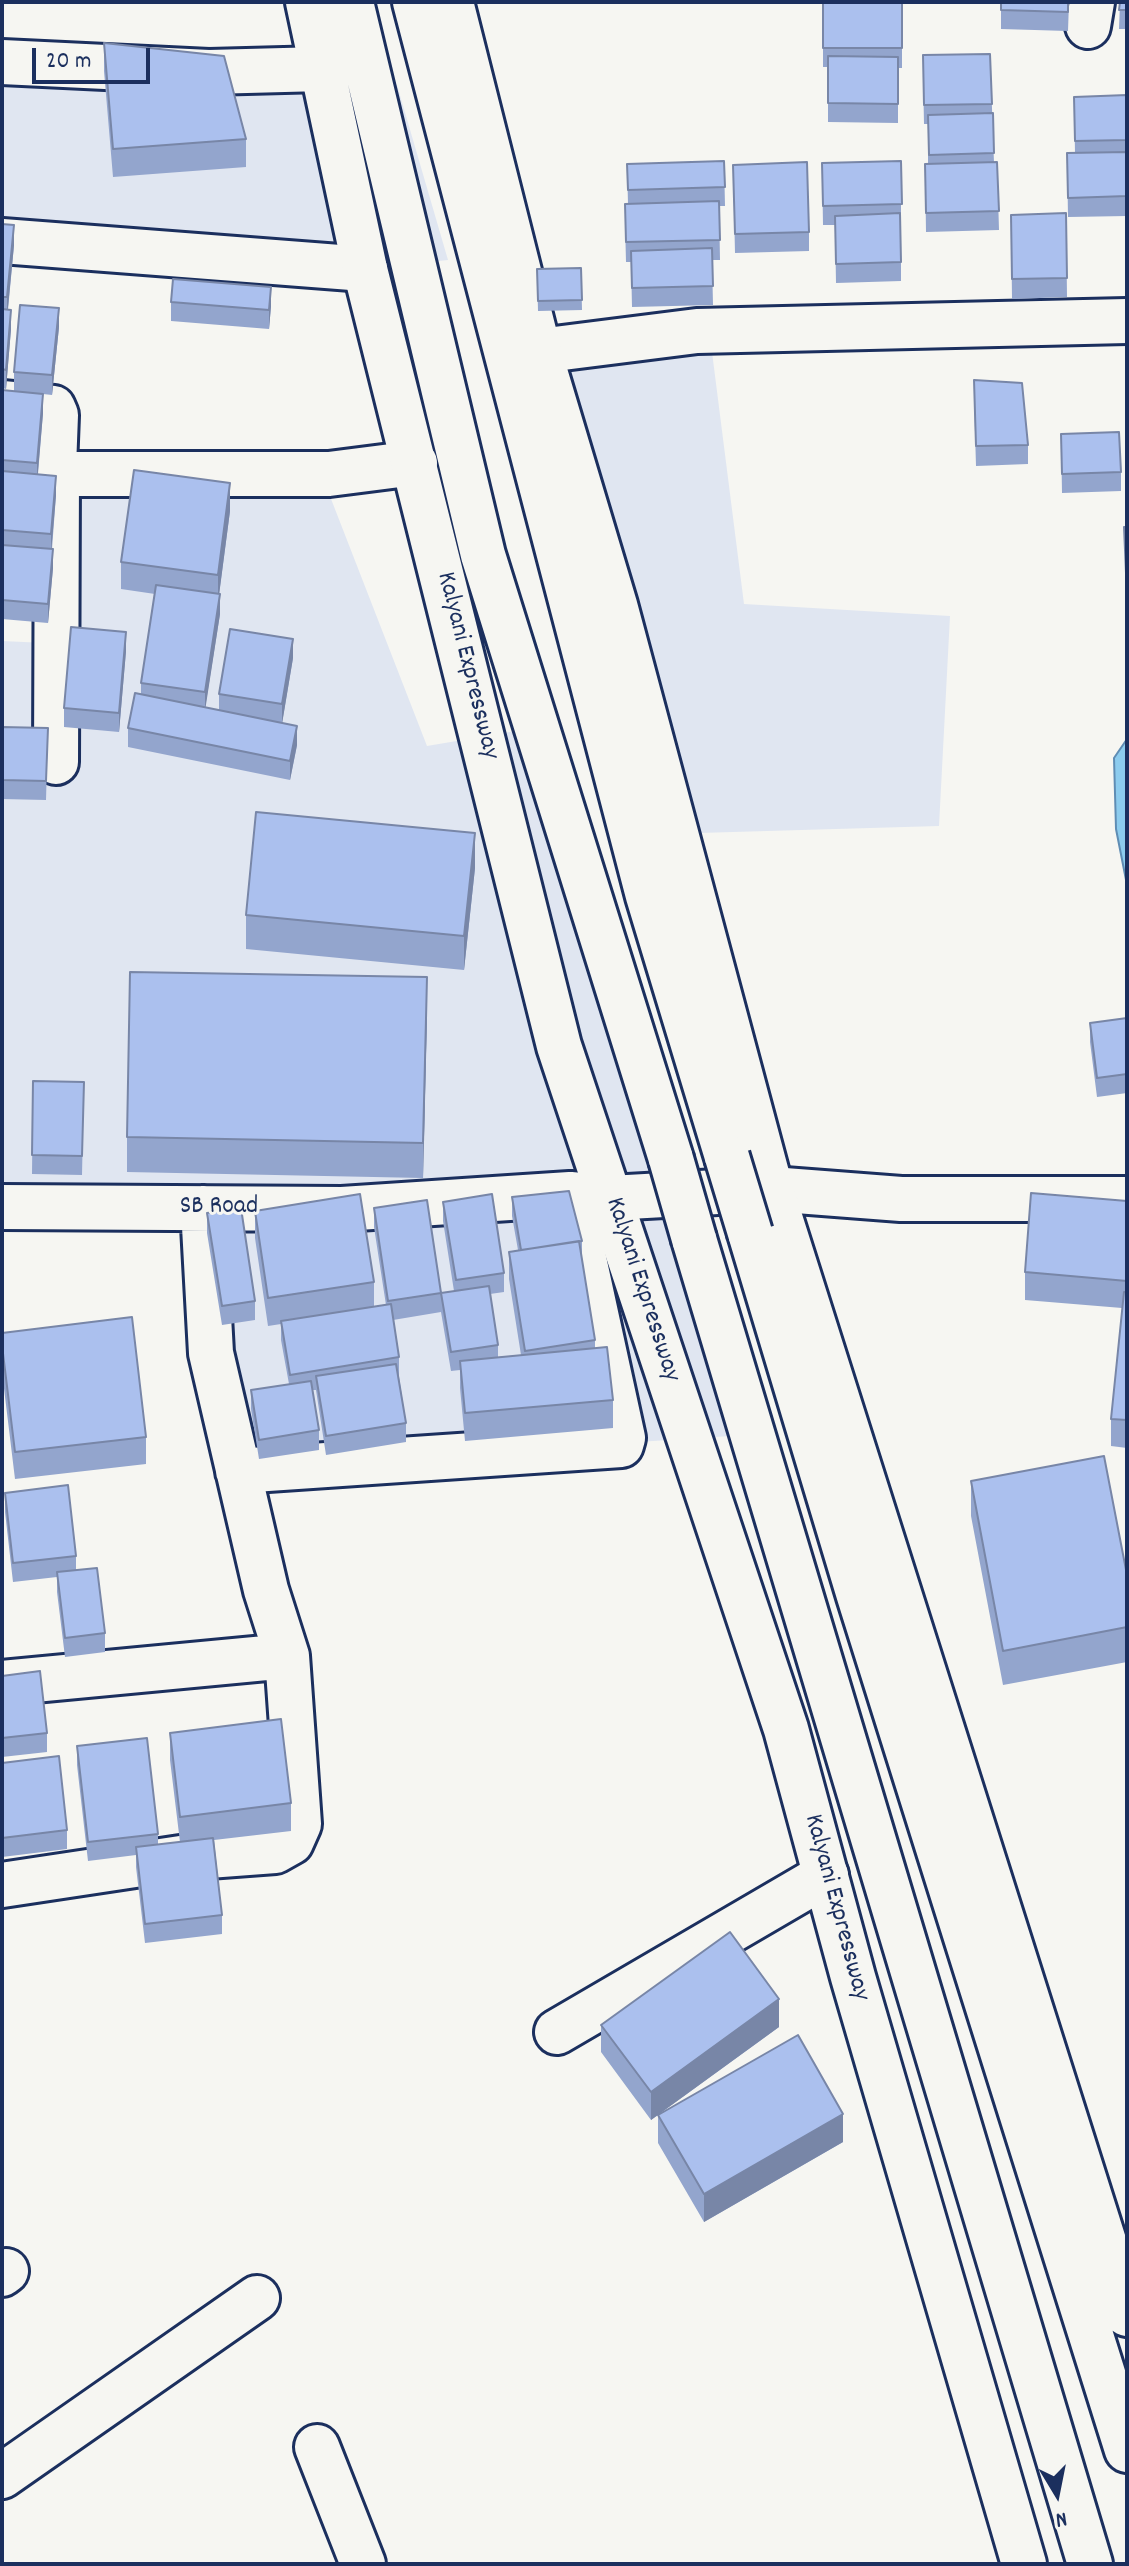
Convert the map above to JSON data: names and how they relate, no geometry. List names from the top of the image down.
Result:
{
  "streets": {
    "main road": ["Kalyani Expressway", "SB Road"]
  },
  "crossings": [
    ["Kalyani Expressway", "SB Road"]
  ],
  "scale_bar": "20 m",
  "north": "bottom"
}
